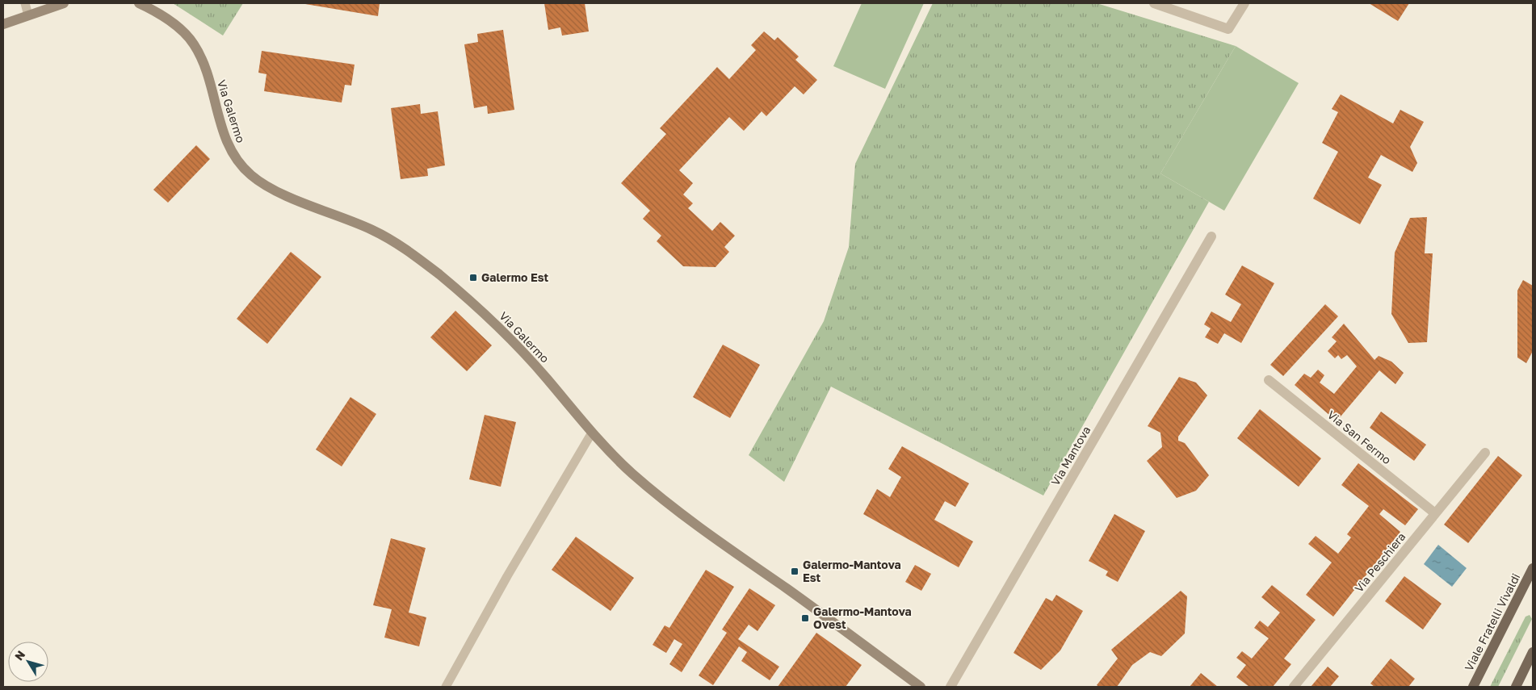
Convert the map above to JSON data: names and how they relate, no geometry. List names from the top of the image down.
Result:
{
  "streets": {
    "main road": ["Via Galermo", "Viale Fratelli Vivaldi"],
    "street": ["Via San Fermo", "Via Mantova", "Via Peschiera"]
  },
  "crossings": [
    ["Via San Fermo", "Via Peschiera"]
  ],
  "places": {
    "transit": ["Galermo Est", "Galermo-Mantova Est", "Galermo-Mantova Ovest"]
  },
  "north": "top left"
}
